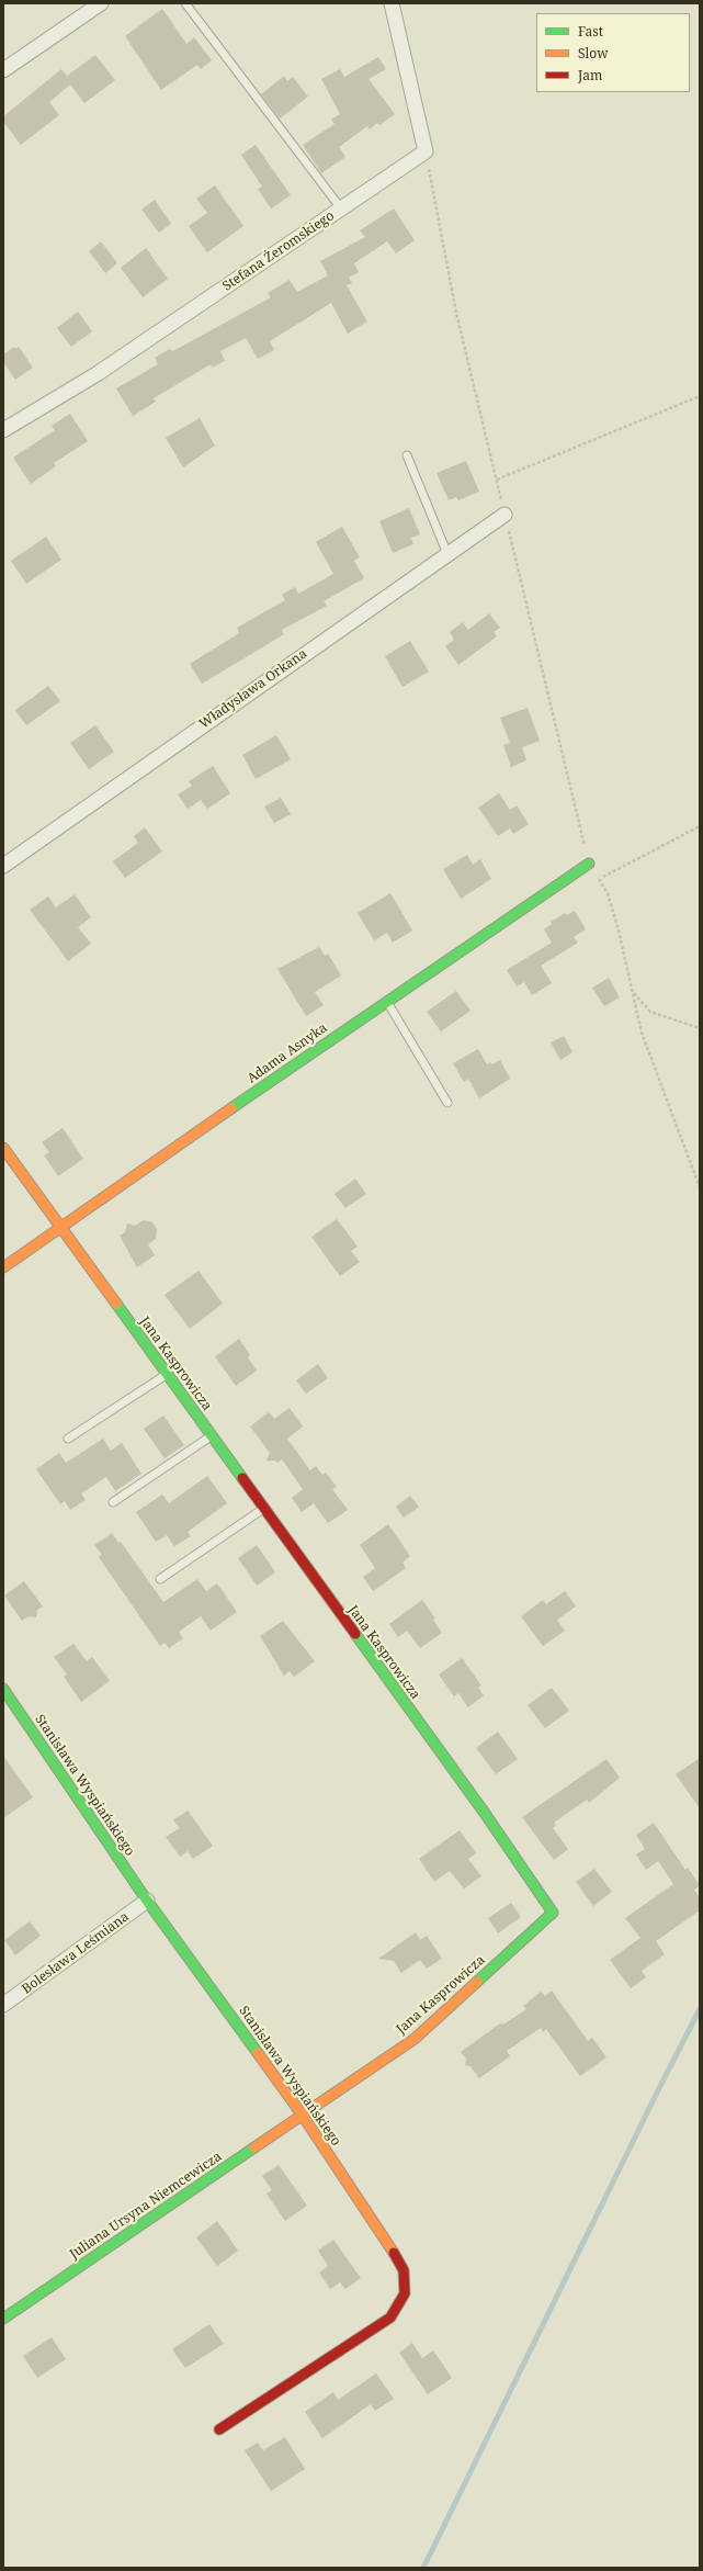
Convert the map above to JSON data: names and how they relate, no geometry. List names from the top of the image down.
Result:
{
  "streets": {
    "street": [
      "Stefana Żeromskiego",
      "Władysława Orkana",
      "Adama Asnyka",
      "Jana Kasprowicza",
      "Stanisława Wyspiańskiego",
      "Bolesława Leśmiana",
      "Juliana Ursyna Niemcewicza"
    ]
  },
  "crossings": [
    ["Adama Asnyka", "Jana Kasprowicza"],
    ["Jana Kasprowicza", "Stanisława Wyspiańskiego"],
    ["Jana Kasprowicza", "Juliana Ursyna Niemcewicza"],
    ["Stanisława Wyspiańskiego", "Bolesława Leśmiana"],
    ["Stanisława Wyspiańskiego", "Juliana Ursyna Niemcewicza"]
  ],
  "legend": ["Fast", "Slow", "Jam"]
}
